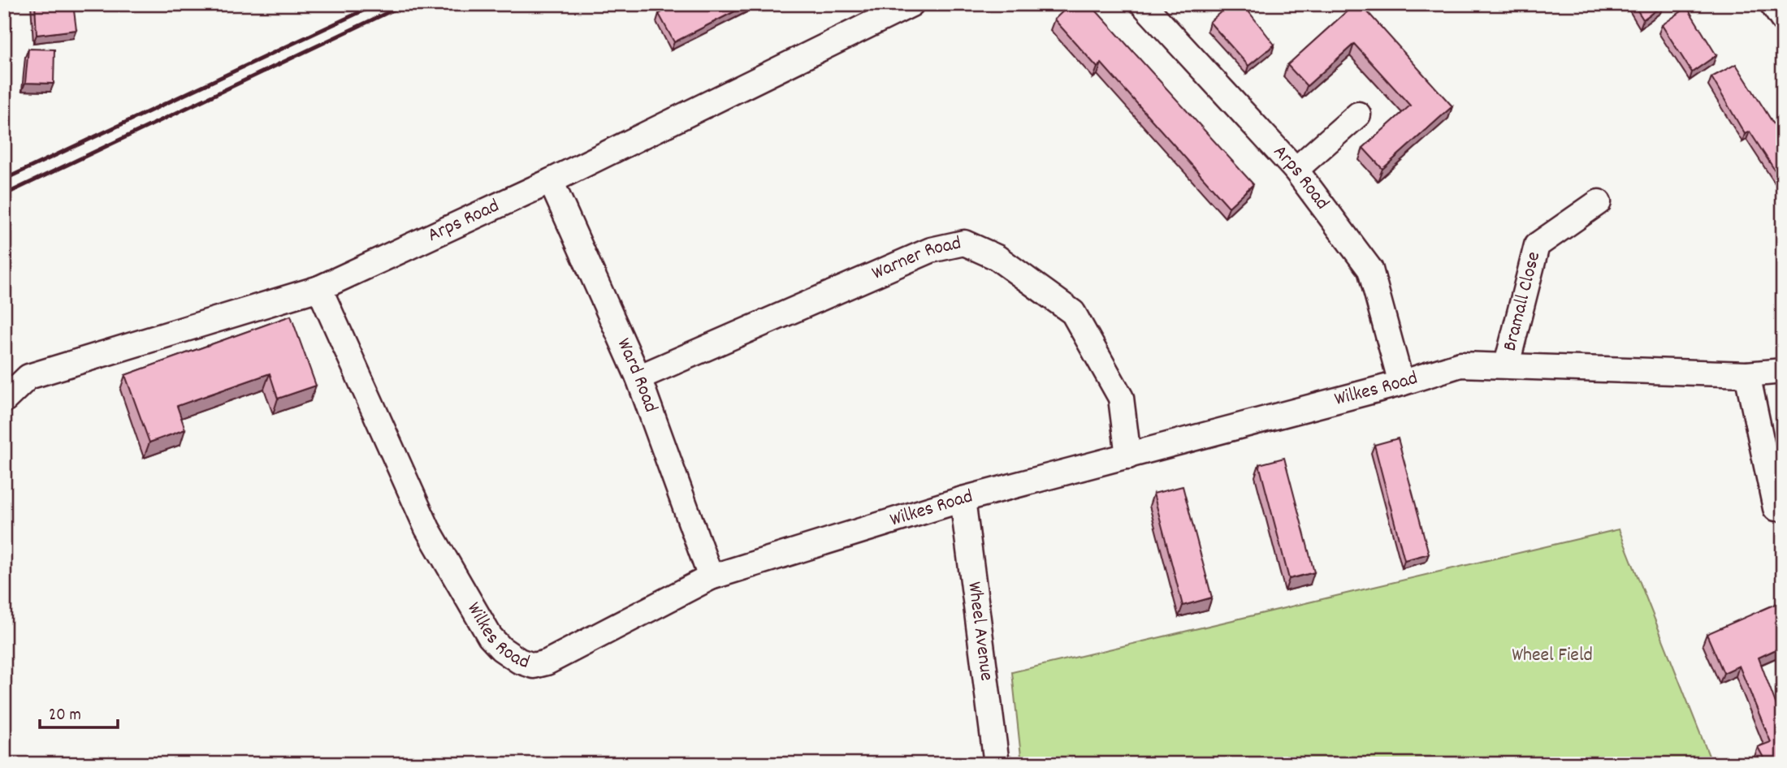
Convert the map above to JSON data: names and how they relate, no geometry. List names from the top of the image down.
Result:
{
  "streets": {
    "street": [
      "Arps Road",
      "Warner Road",
      "Bramall Close",
      "Ward Road",
      "Wilkes Road",
      "Wheel Avenue"
    ]
  },
  "crossings": [
    ["Arps Road", "Ward Road"],
    ["Arps Road", "Wilkes Road"],
    ["Warner Road", "Ward Road"],
    ["Warner Road", "Wilkes Road"],
    ["Bramall Close", "Wilkes Road"],
    ["Ward Road", "Wilkes Road"],
    ["Wilkes Road", "Wheel Avenue"]
  ],
  "parks": ["Wheel Field"],
  "scale_bar": "20 m"
}
